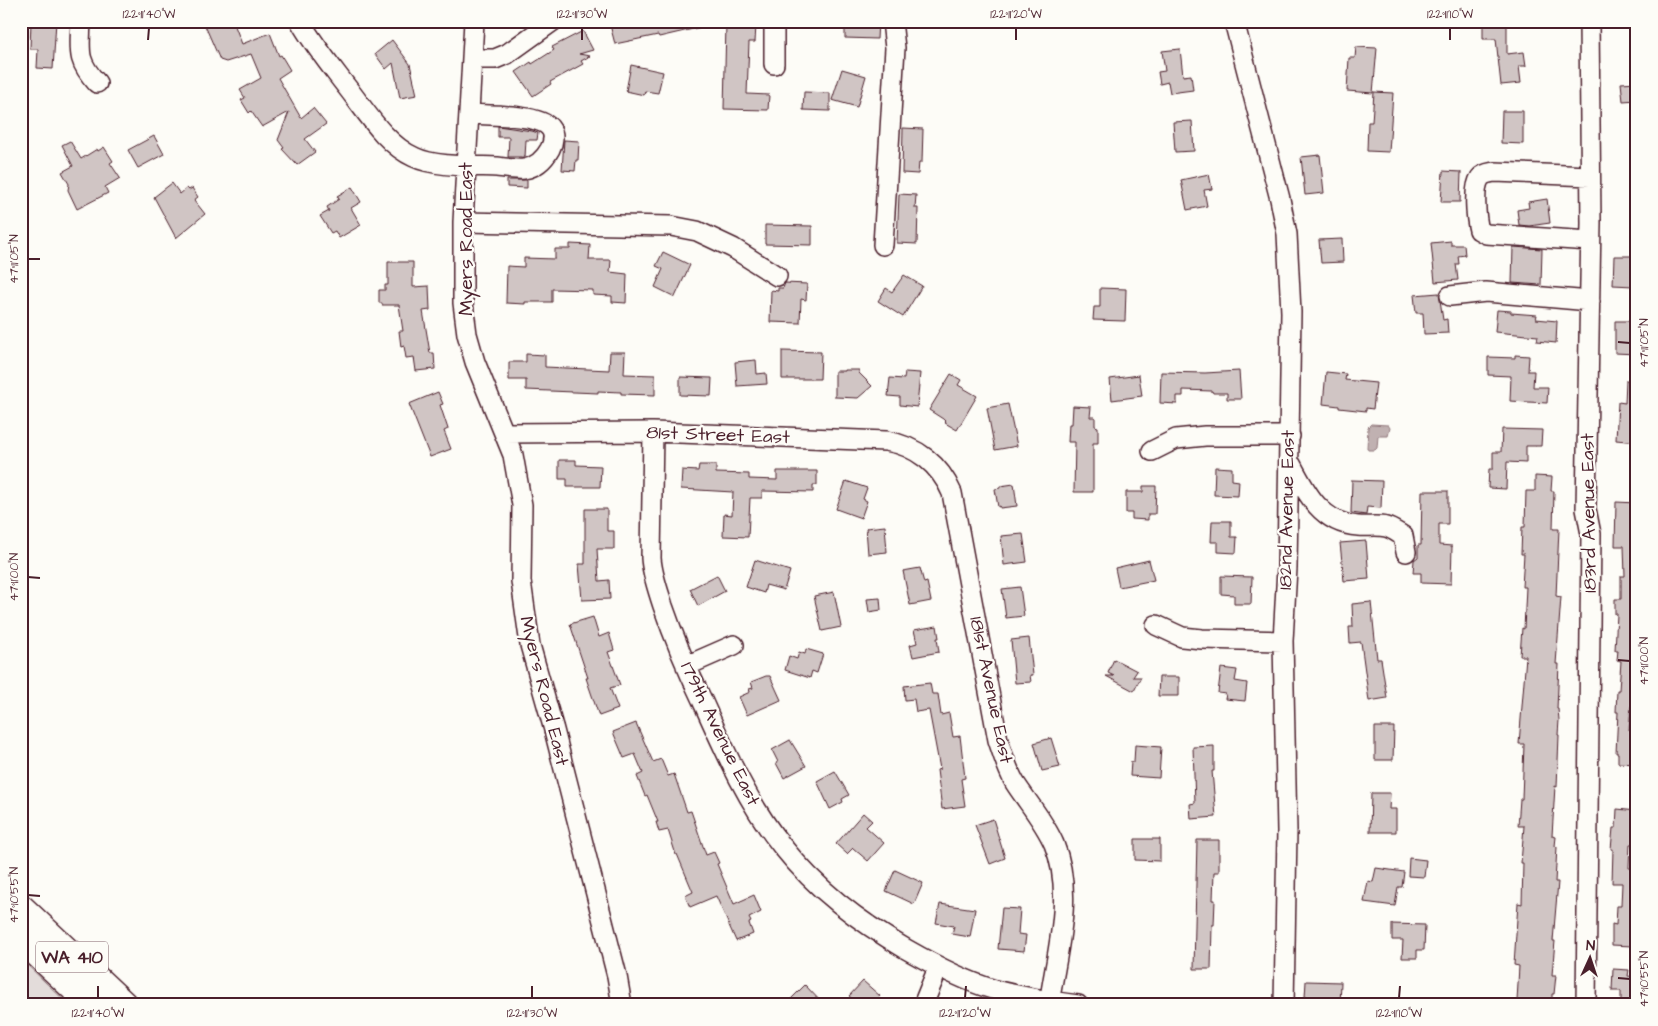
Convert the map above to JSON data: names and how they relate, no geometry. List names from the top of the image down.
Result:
{
  "streets": {
    "highway": ["WA 410"],
    "street": [
      "Myers Road East",
      "81st Street East",
      "182nd Avenue East",
      "183rd Avenue East",
      "181st Avenue East",
      "179th Avenue East"
    ]
  },
  "crossings": [
    ["Myers Road East", "81st Street East"],
    ["81st Street East", "181st Avenue East"],
    ["81st Street East", "179th Avenue East"],
    ["181st Avenue East", "179th Avenue East"]
  ],
  "north": "top",
  "coordinates": [
    "122°11'40\"W",
    "122°11'30\"W",
    "122°11'20\"W",
    "122°11'10\"W",
    "47°11'05\"N",
    "47°11'00\"N",
    "47°10'55\"N"
  ]
}
